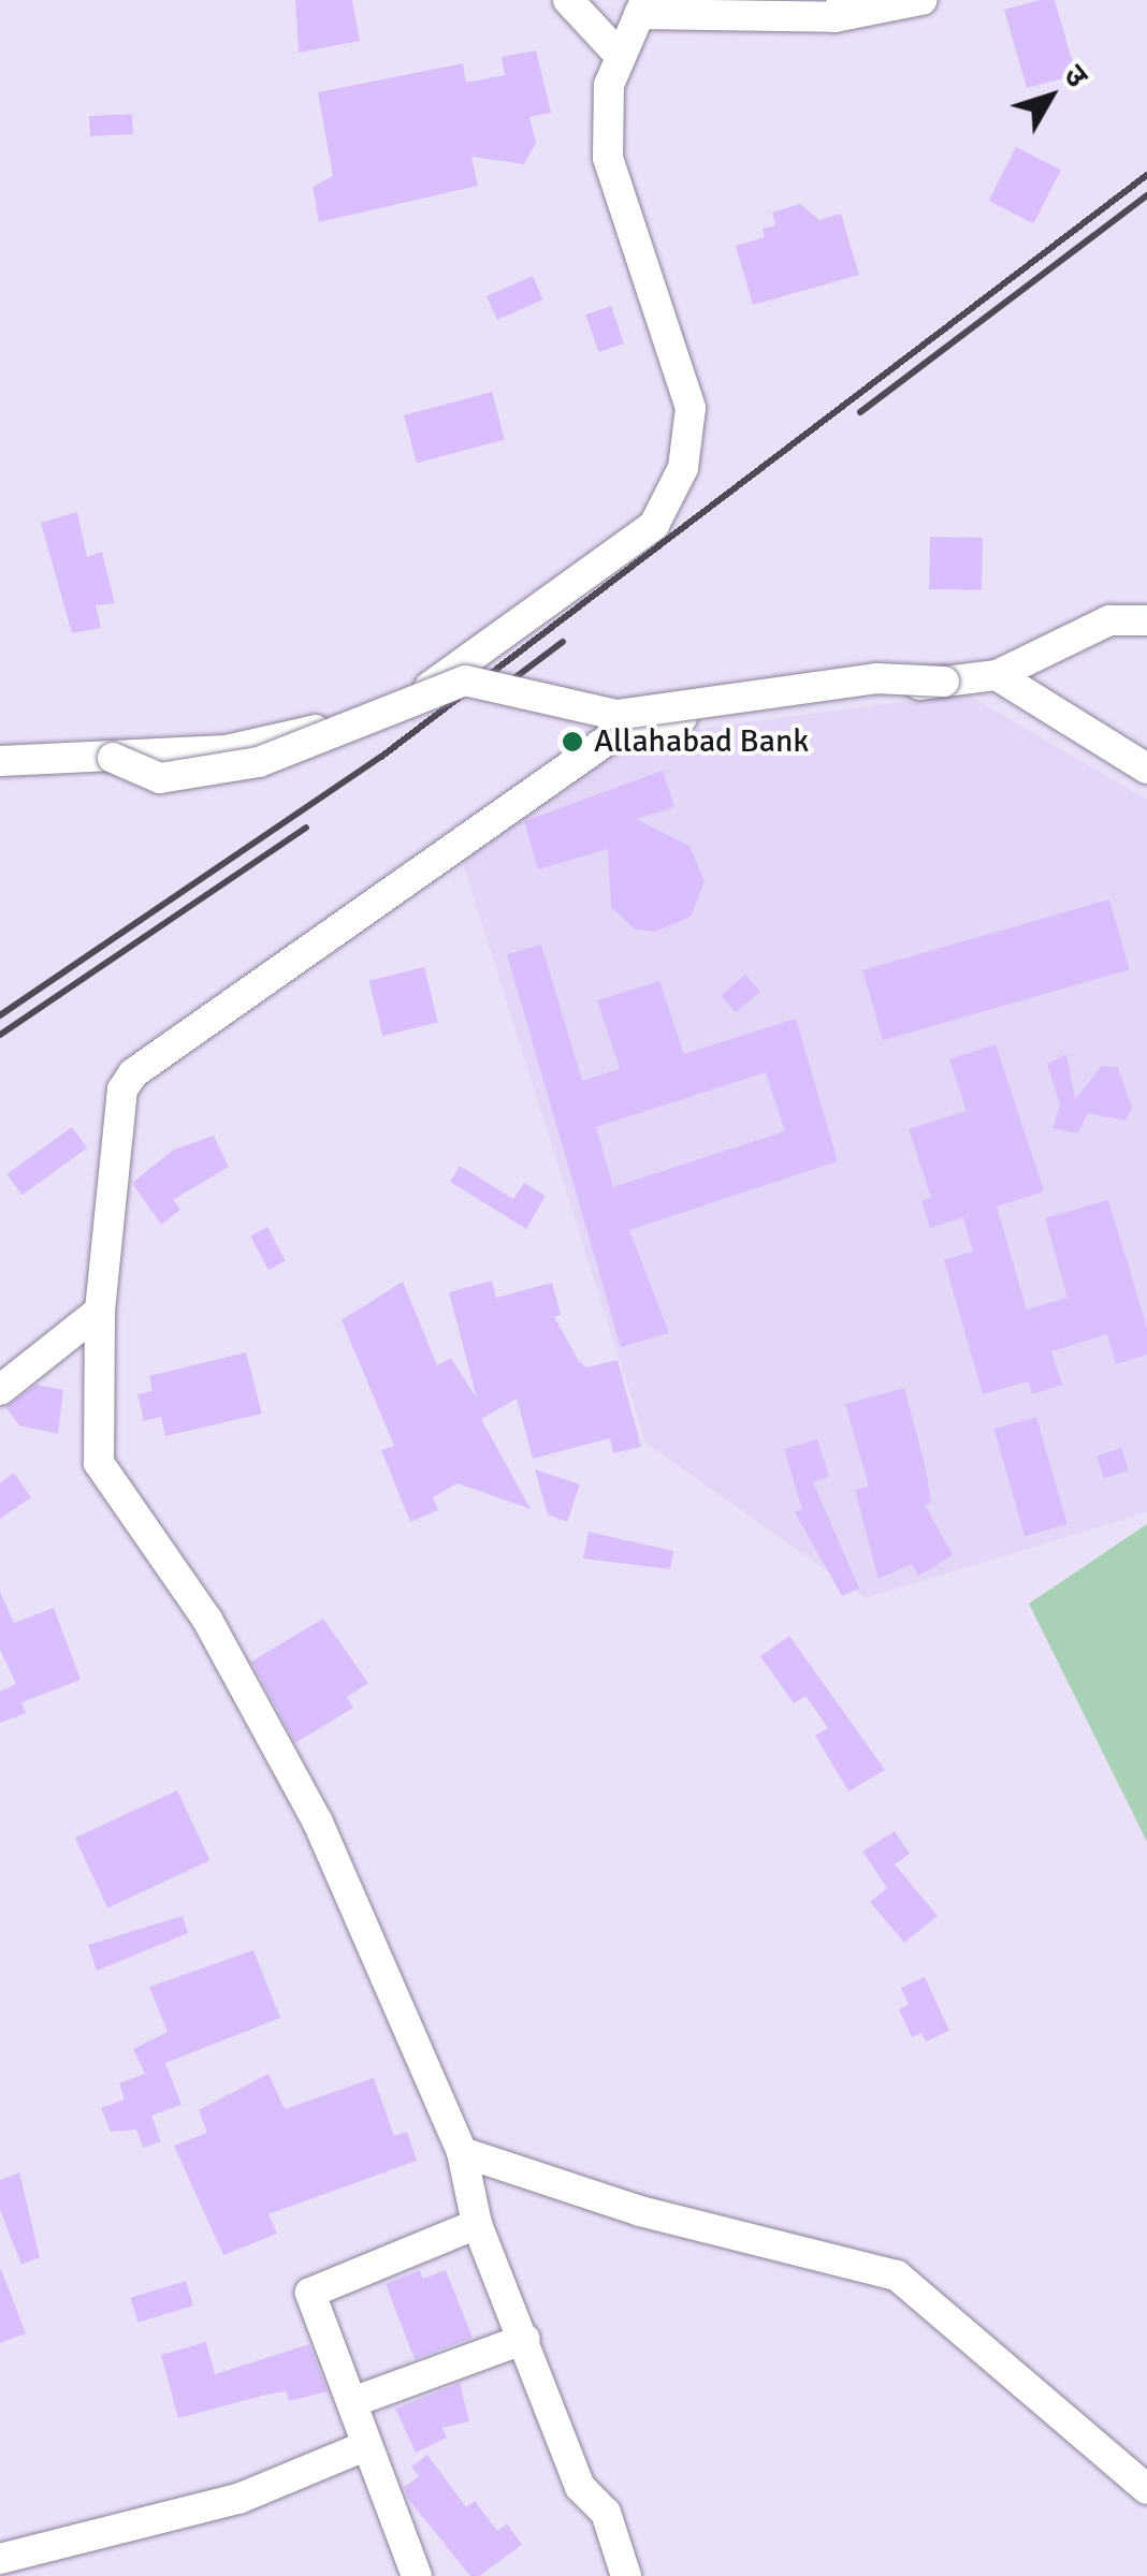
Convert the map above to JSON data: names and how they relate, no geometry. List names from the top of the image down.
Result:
{
  "places": ["Allahabad Bank"],
  "north": "top right"
}
